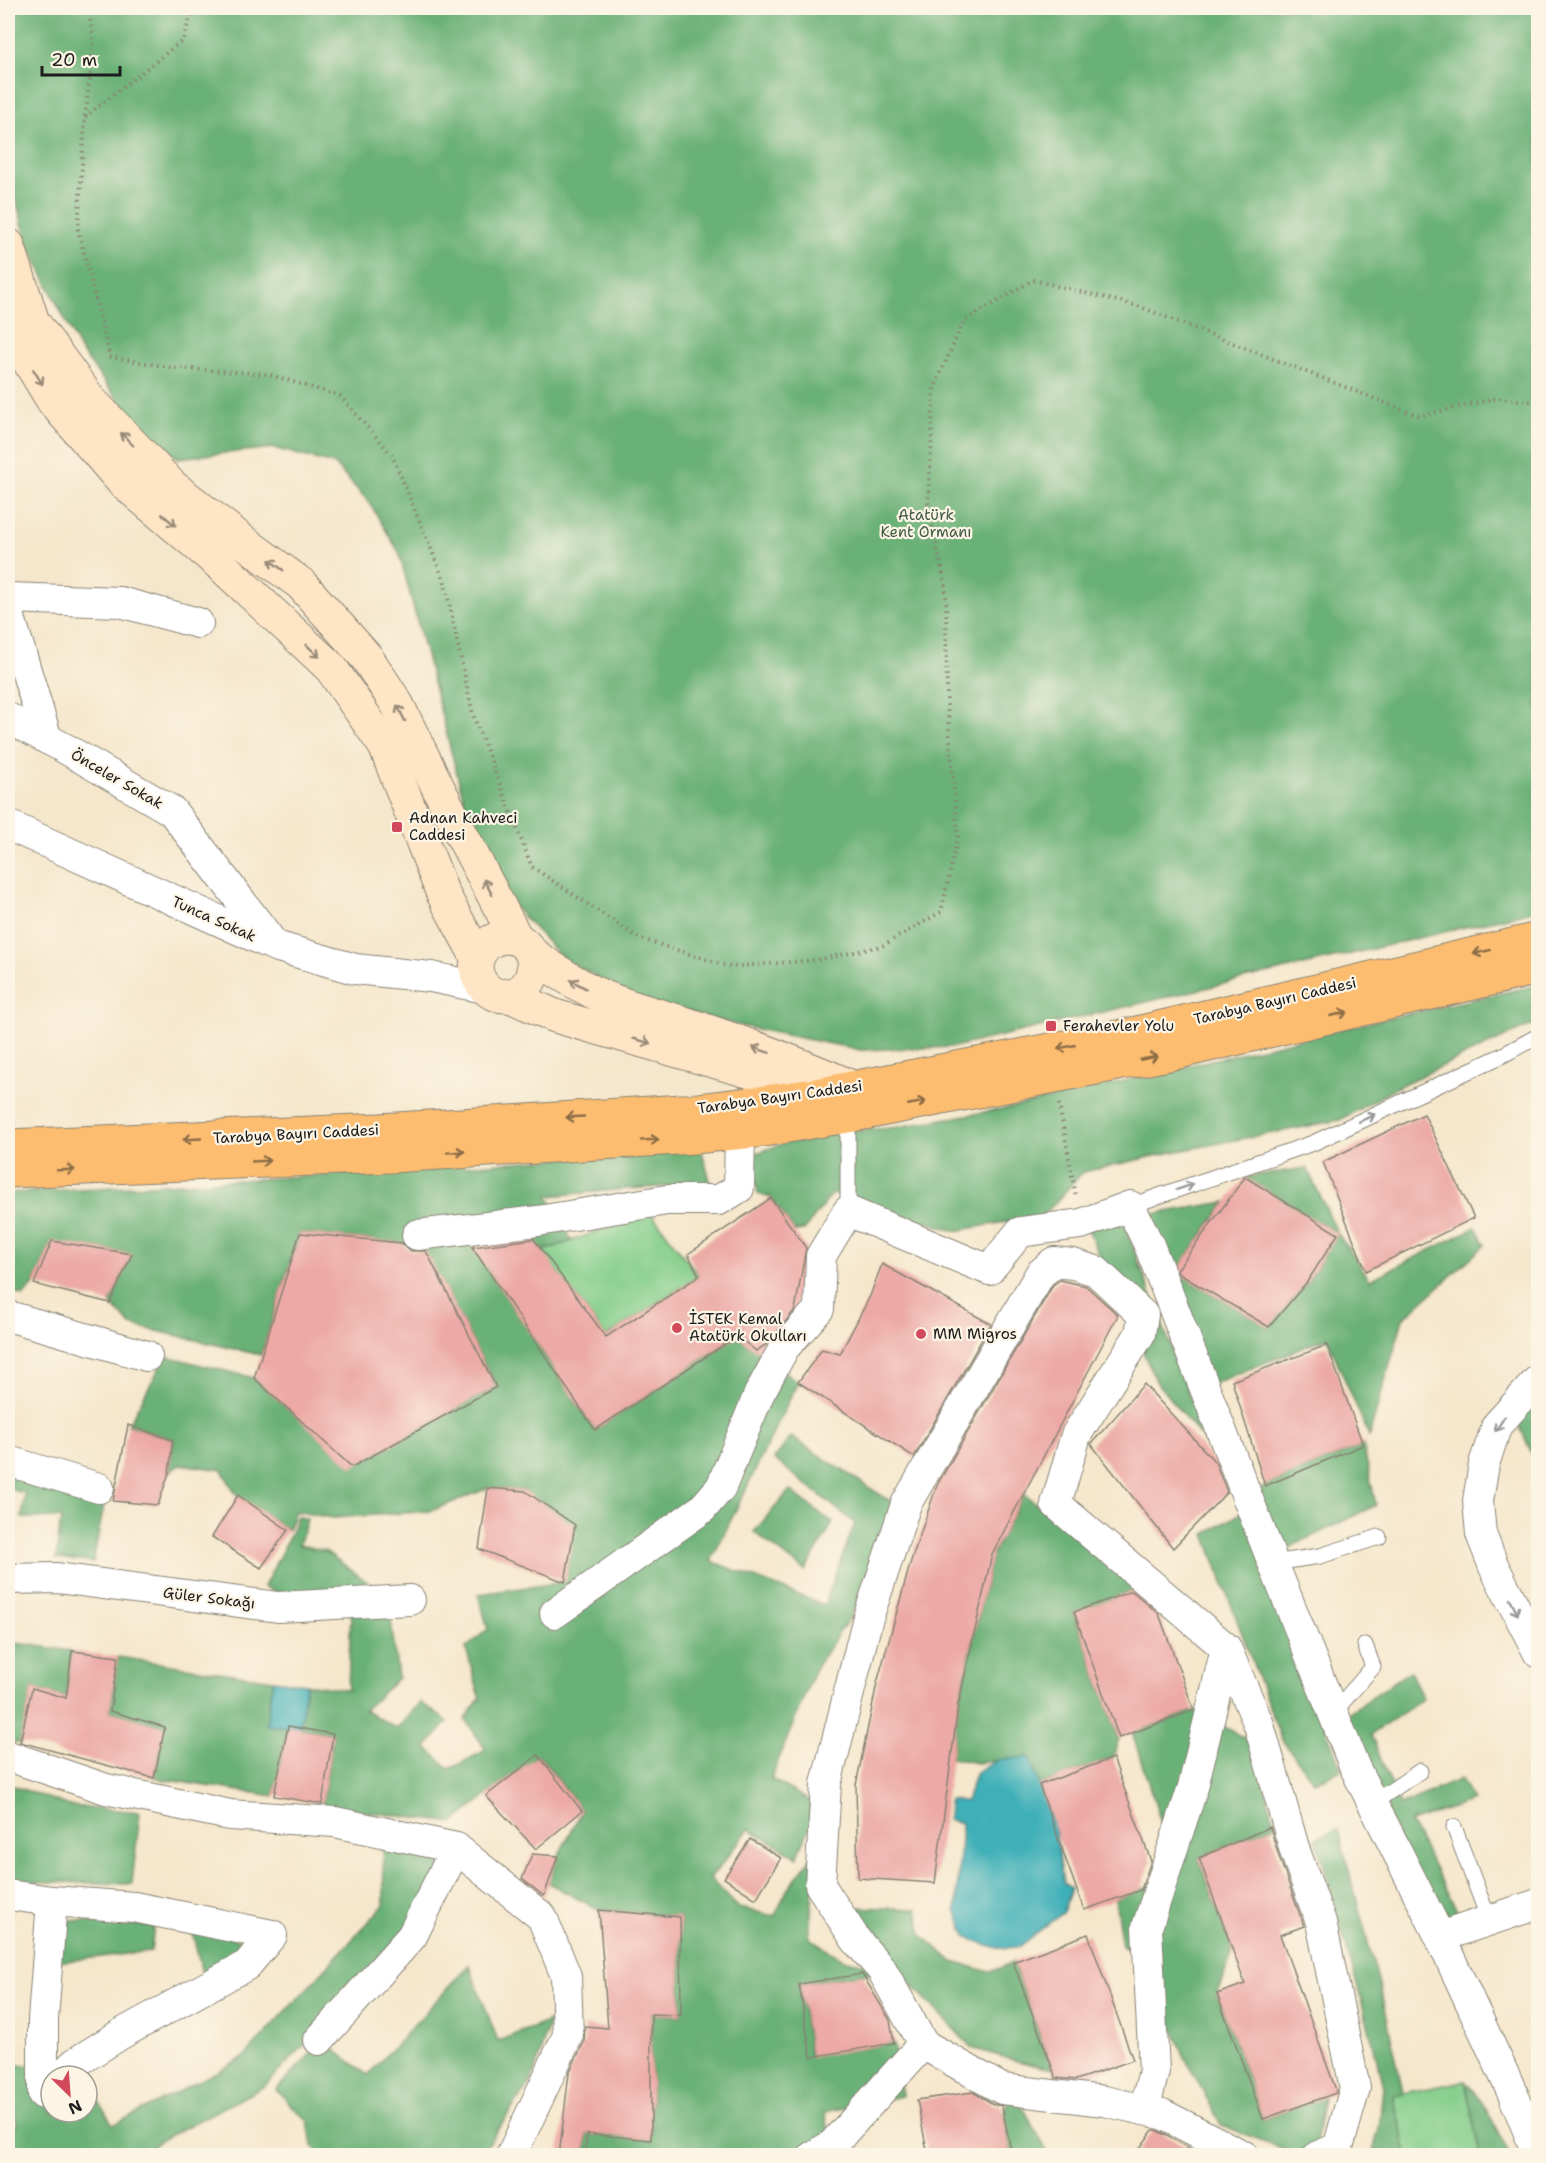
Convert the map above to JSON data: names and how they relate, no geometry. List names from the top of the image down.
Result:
{
  "streets": {
    "main road": ["Tarabya Bayırı Caddesi"],
    "street": ["Önceler Sokak", "Tunca Sokak", "Güler Sokağı"]
  },
  "crossings": [
    ["Önceler Sokak", "Tunca Sokak"]
  ],
  "parks": ["Atatürk Kent Ormanı"],
  "places": {
    "transit": ["Adnan Kahveci Caddesi", "Ferahevler Yolu"],
    "other": ["İSTEK Kemal Atatürk Okulları", "MM Migros"]
  },
  "scale_bar": "20 m",
  "north": "bottom right"
}
